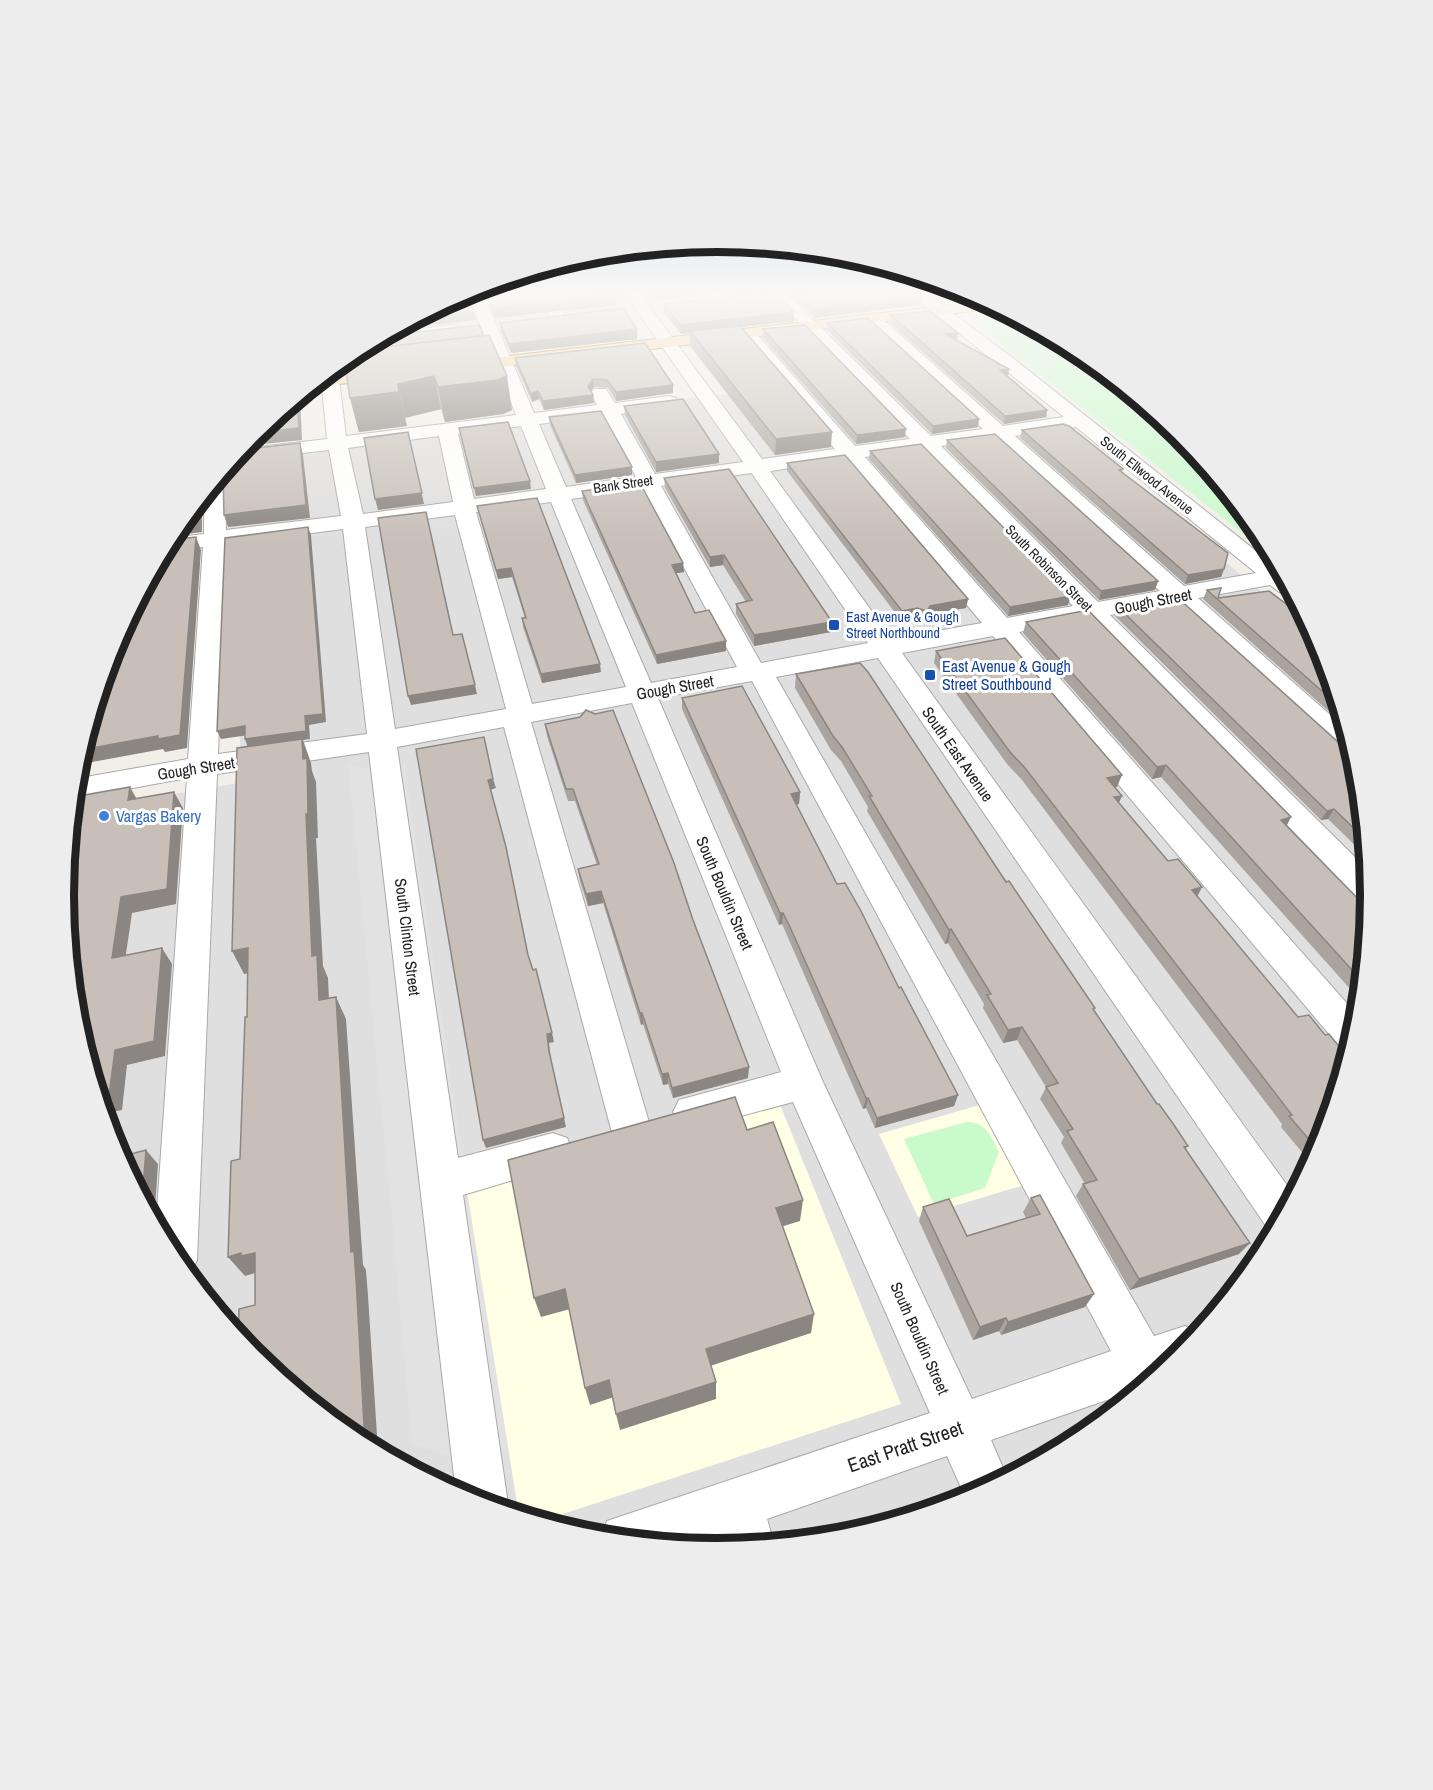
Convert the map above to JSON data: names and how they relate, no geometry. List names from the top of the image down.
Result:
{
  "streets": {
    "street": [
      "South Ellwood Avenue",
      "Bank Street",
      "South Robinson Street",
      "Gough Street",
      "South East Avenue",
      "South Bouldin Street",
      "South Clinton Street",
      "East Pratt Street"
    ]
  },
  "crossings": [
    ["South Ellwood Avenue", "Bank Street"],
    ["Bank Street", "South Robinson Street"],
    ["Bank Street", "South East Avenue"],
    ["Bank Street", "South Bouldin Street"],
    ["Bank Street", "South Clinton Street"],
    ["South Robinson Street", "Gough Street"],
    ["Gough Street", "South East Avenue"],
    ["Gough Street", "South Bouldin Street"],
    ["Gough Street", "South Clinton Street"],
    ["South Bouldin Street", "East Pratt Street"]
  ],
  "places": {
    "transit": ["East Avenue & Gough Street Northbound", "East Avenue & Gough Street Southbound"],
    "other": ["Vargas Bakery"]
  }
}
